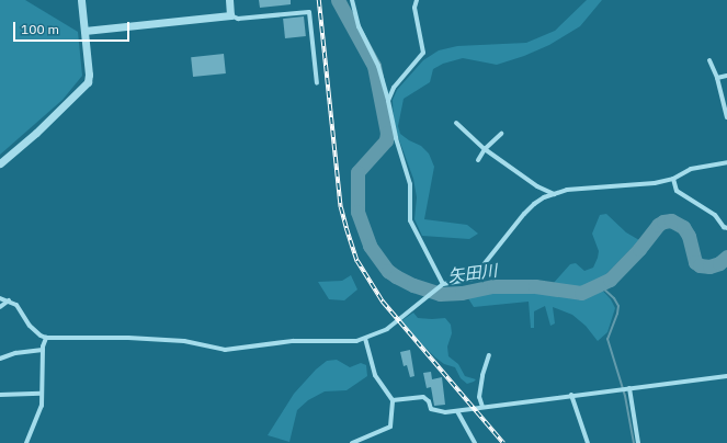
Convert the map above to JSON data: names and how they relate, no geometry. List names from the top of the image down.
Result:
{
  "water": ["矢田川"],
  "scale_bar": "100 m"
}
